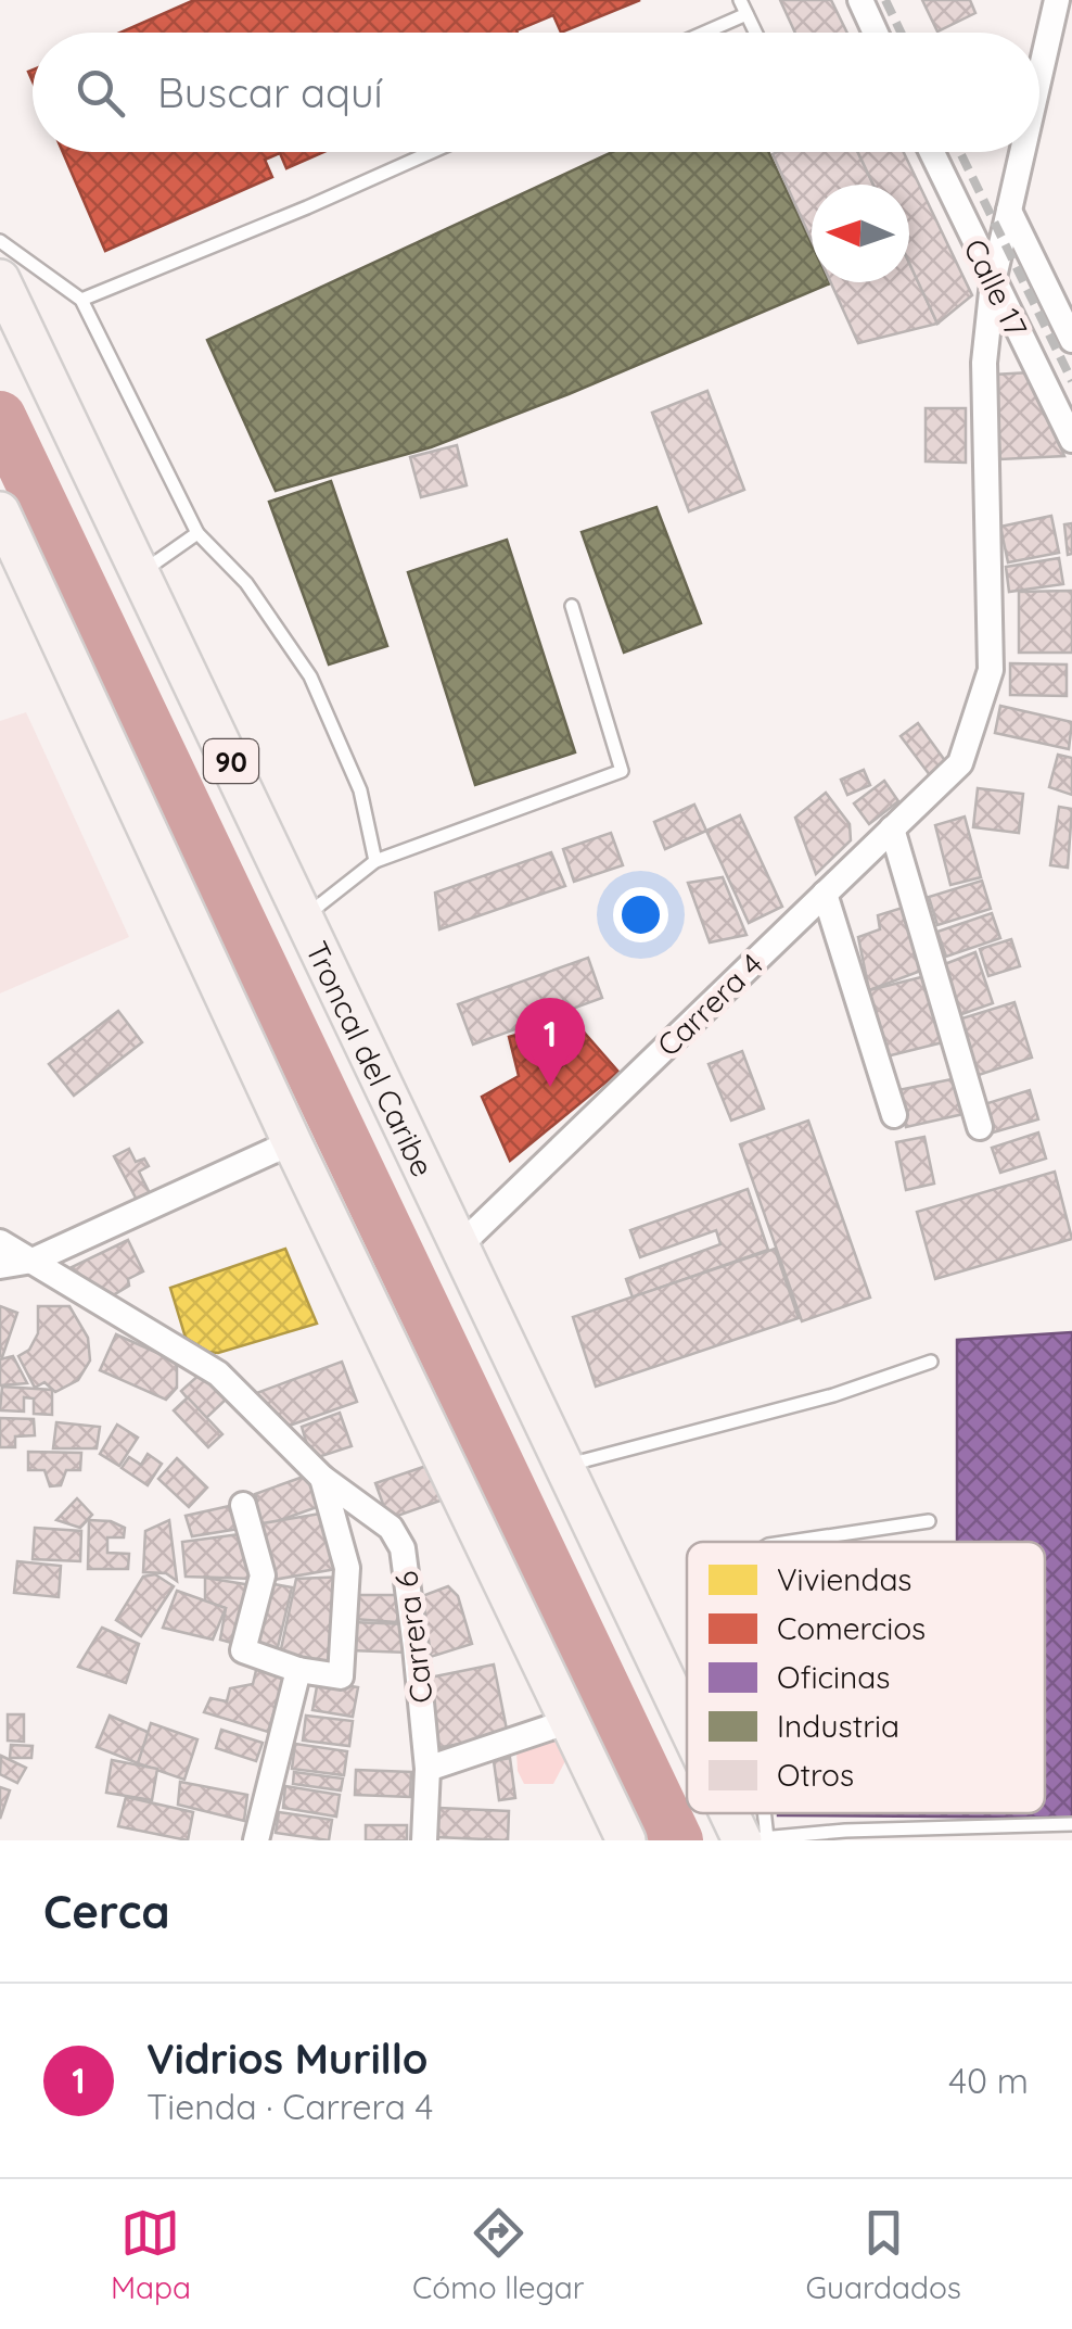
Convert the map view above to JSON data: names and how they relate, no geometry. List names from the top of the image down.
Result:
{
  "streets": {
    "highway": ["90", "Troncal del Caribe"],
    "street": ["Calle 17", "Carrera 4", "Carrera 6"]
  },
  "crossings": [
    ["Calle 17", "Carrera 4"],
    ["Carrera 4", "Troncal del Caribe"]
  ],
  "legend": [
    "Viviendas",
    "Comercios",
    "Oficinas",
    "Industria",
    "Otros"
  ],
  "north": "left",
  "page": {
    "search": "Buscar aquí",
    "pins": "1",
    "heading": "Cerca",
    "list": [
      {
        "mark": "1",
        "name": "Vidrios Murillo",
        "note": "Tienda · Carrera 4",
        "value": "40 m"
      }
    ],
    "nav": ["Mapa", "Cómo llegar", "Guardados"]
  }
}
